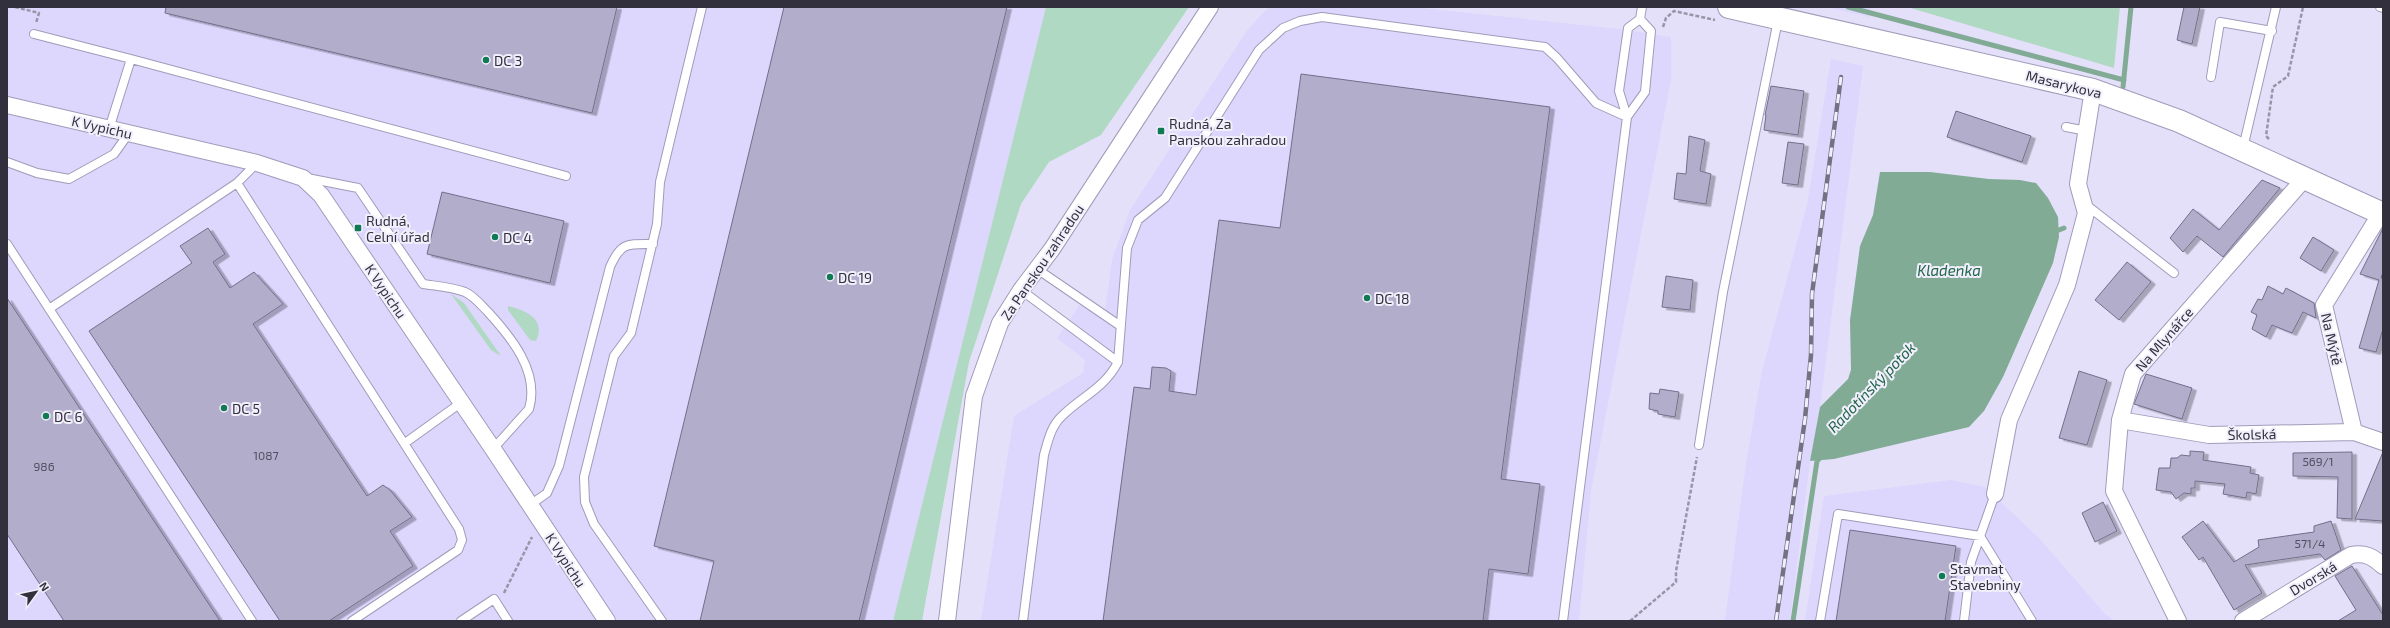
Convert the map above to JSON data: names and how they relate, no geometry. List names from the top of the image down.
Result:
{
  "streets": {
    "main road": ["Masarykova"],
    "street": [
      "K Vypichu",
      "Za Panskou zahradou",
      "Na Mlynářce",
      "Na Mýtě",
      "Školská",
      "Dvorská"
    ]
  },
  "crossings": [
    ["Masarykova", "Na Mlynářce"],
    ["Masarykova", "Na Mýtě"],
    ["Na Mlynářce", "Školská"],
    ["Na Mýtě", "Školská"]
  ],
  "water": ["Kladenka", "Radotínský potok"],
  "places": {
    "other": [
      "DC 3",
      "DC 4",
      "DC 19",
      "DC 18",
      "DC 5",
      "DC 6",
      "Stavmat Stavebniny"
    ],
    "transit": ["Rudná, Za Panskou zahradou", "Rudná, Celní úřad"]
  },
  "house_numbers": [
    "1087",
    "569/1",
    "986",
    "571/4"
  ],
  "north": "top right"
}
